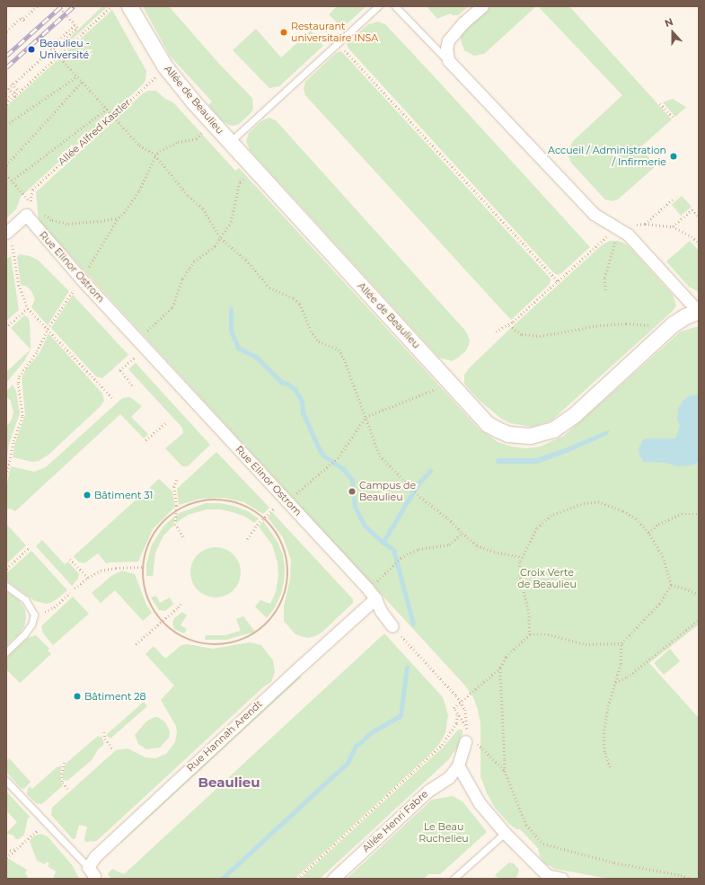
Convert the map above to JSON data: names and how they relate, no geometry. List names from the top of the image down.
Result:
{
  "streets": {
    "street": [
      "Allée de Beaulieu",
      "Rue Elinor Ostrom",
      "Rue Hannah Arendt",
      "Allée Henri Fabre"
    ],
    "path": ["Allée Alfred Kastler"]
  },
  "crossings": [
    ["Allée de Beaulieu", "Allée Alfred Kastler"],
    ["Rue Elinor Ostrom", "Rue Hannah Arendt"]
  ],
  "districts": ["Beaulieu"],
  "parks": ["Croix Verte de Beaulieu", "Le Beau Ruchelieu"],
  "places": [
    "Restaurant universitaire INSA",
    "Beaulieu - Université",
    "Accueil / Administration / Infirmerie",
    "Campus de Beaulieu",
    "Bâtiment 31",
    "Bâtiment 28"
  ],
  "north": "top"
}
